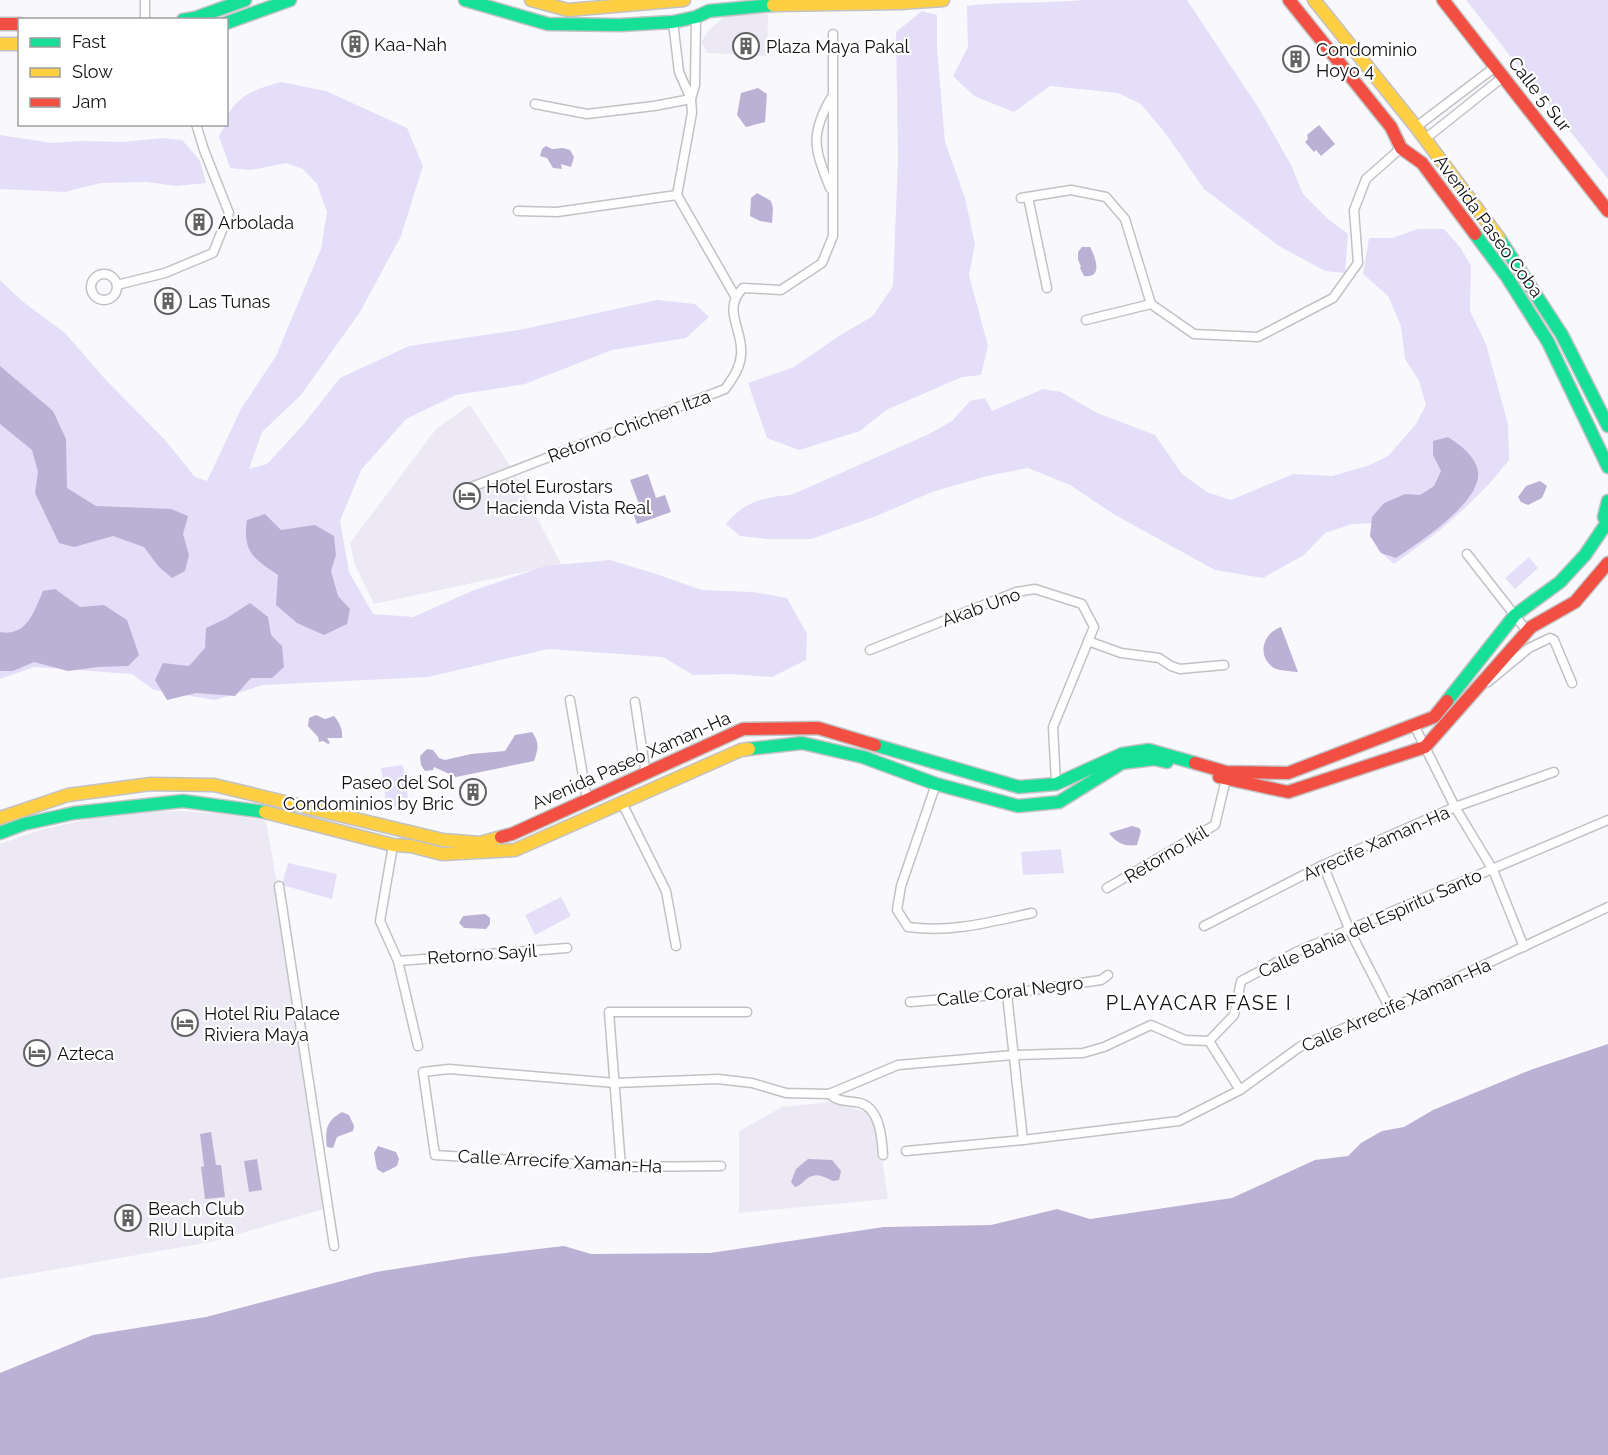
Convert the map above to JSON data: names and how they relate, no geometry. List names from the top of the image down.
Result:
{
  "streets": {
    "main road": ["Calle 5 Sur", "Avenida Paseo Coba", "Avenida Paseo Xaman-Ha"],
    "street": [
      "Retorno Chichen Itza",
      "Akab Uno",
      "Arrecife Xaman-Ha",
      "Retorno Ikil",
      "Calle Bahía del Espiritu Santo",
      "Retorno Sayil",
      "Calle Coral Negro",
      "Calle Arrecife Xaman-Ha"
    ]
  },
  "crossings": [
    ["Akab Uno", "Avenida Paseo Xaman-Ha"],
    ["Avenida Paseo Xaman-Ha", "Retorno Ikil"]
  ],
  "districts": ["PLAYACAR FASE I"],
  "places": {
    "building": [
      "Kaa-Nah",
      "Plaza Maya Pakal",
      "Condominio Hoyo 4",
      "Arbolada",
      "Las Tunas",
      "Paseo del Sol Condominios by Bric",
      "Beach Club RIU Lupita"
    ],
    "hotel": ["Hotel Eurostars Hacienda Vista Real", "Hotel Riu Palace Riviera Maya", "Azteca"]
  },
  "legend": ["Fast", "Slow", "Jam"]
}
